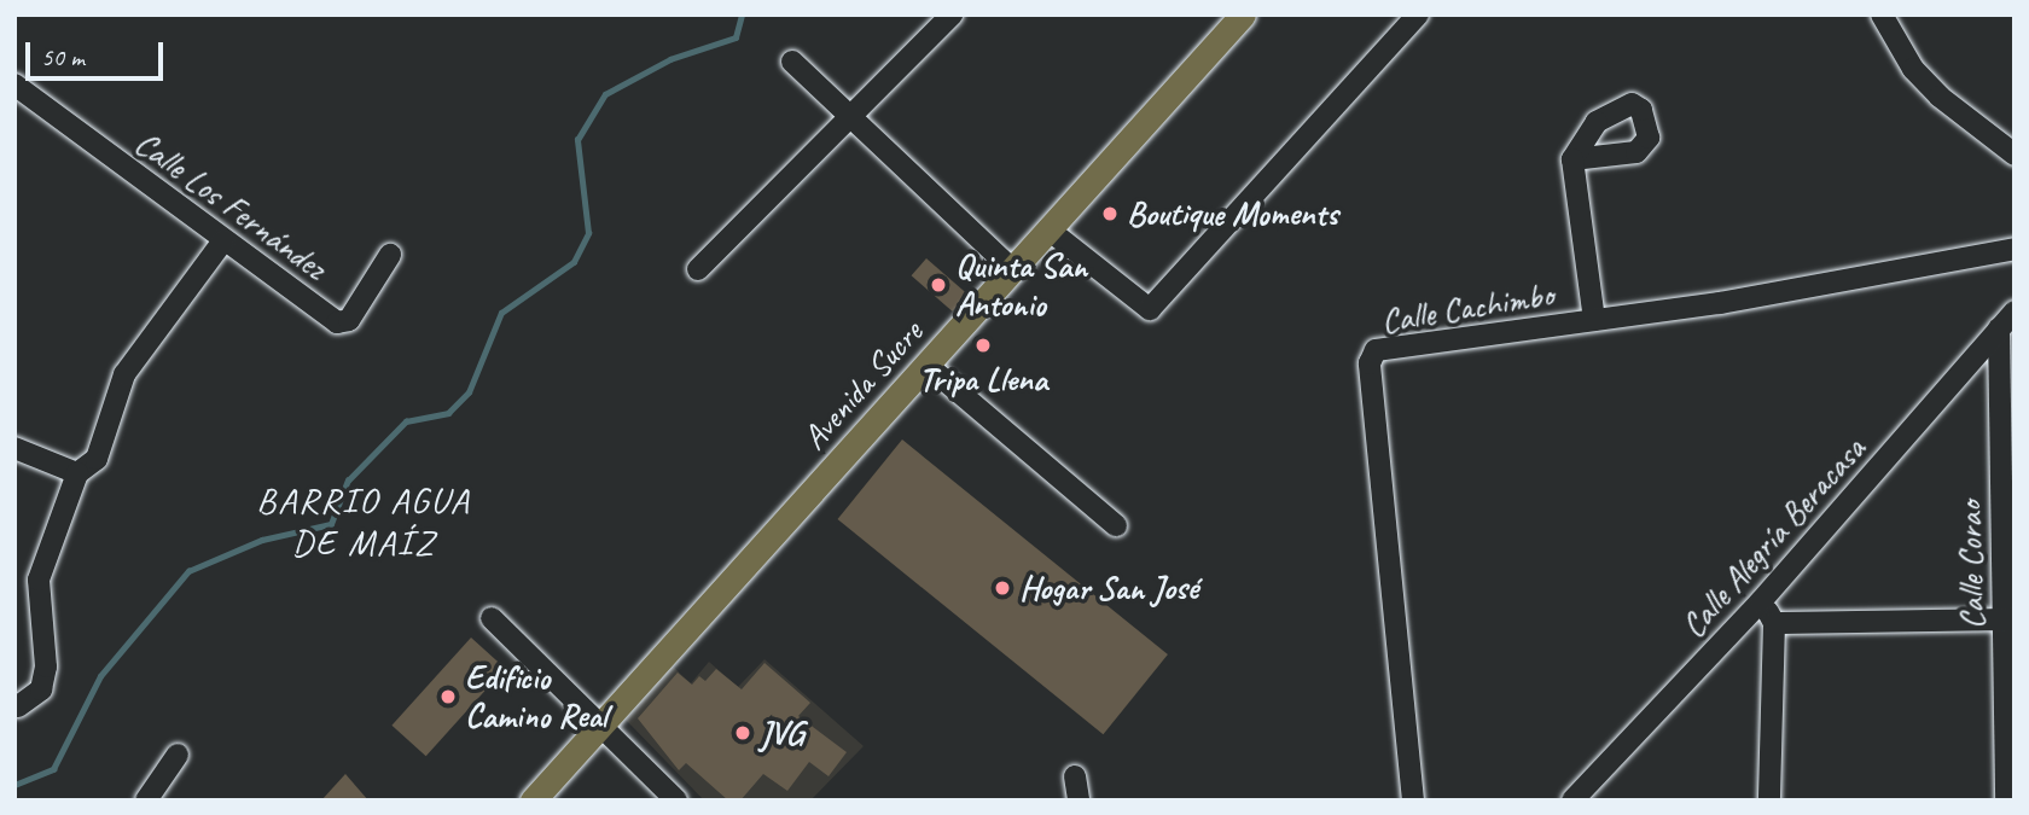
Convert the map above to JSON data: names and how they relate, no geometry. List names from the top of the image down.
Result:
{
  "streets": {
    "main road": ["Avenida Sucre"],
    "street": [
      "Calle Los Fernández",
      "Calle Cachimbo",
      "Calle Alegría Beracasa",
      "Calle Corao"
    ]
  },
  "crossings": [
    ["Calle Alegría Beracasa", "Calle Corao"]
  ],
  "districts": ["BARRIO AGUA DE MAÍZ"],
  "places": [
    "Boutique Moments",
    "Quinta San Antonio",
    "Tripa Llena",
    "Hogar San José",
    "Edificio Camino Real",
    "JVG"
  ],
  "scale_bar": "50 m"
}
